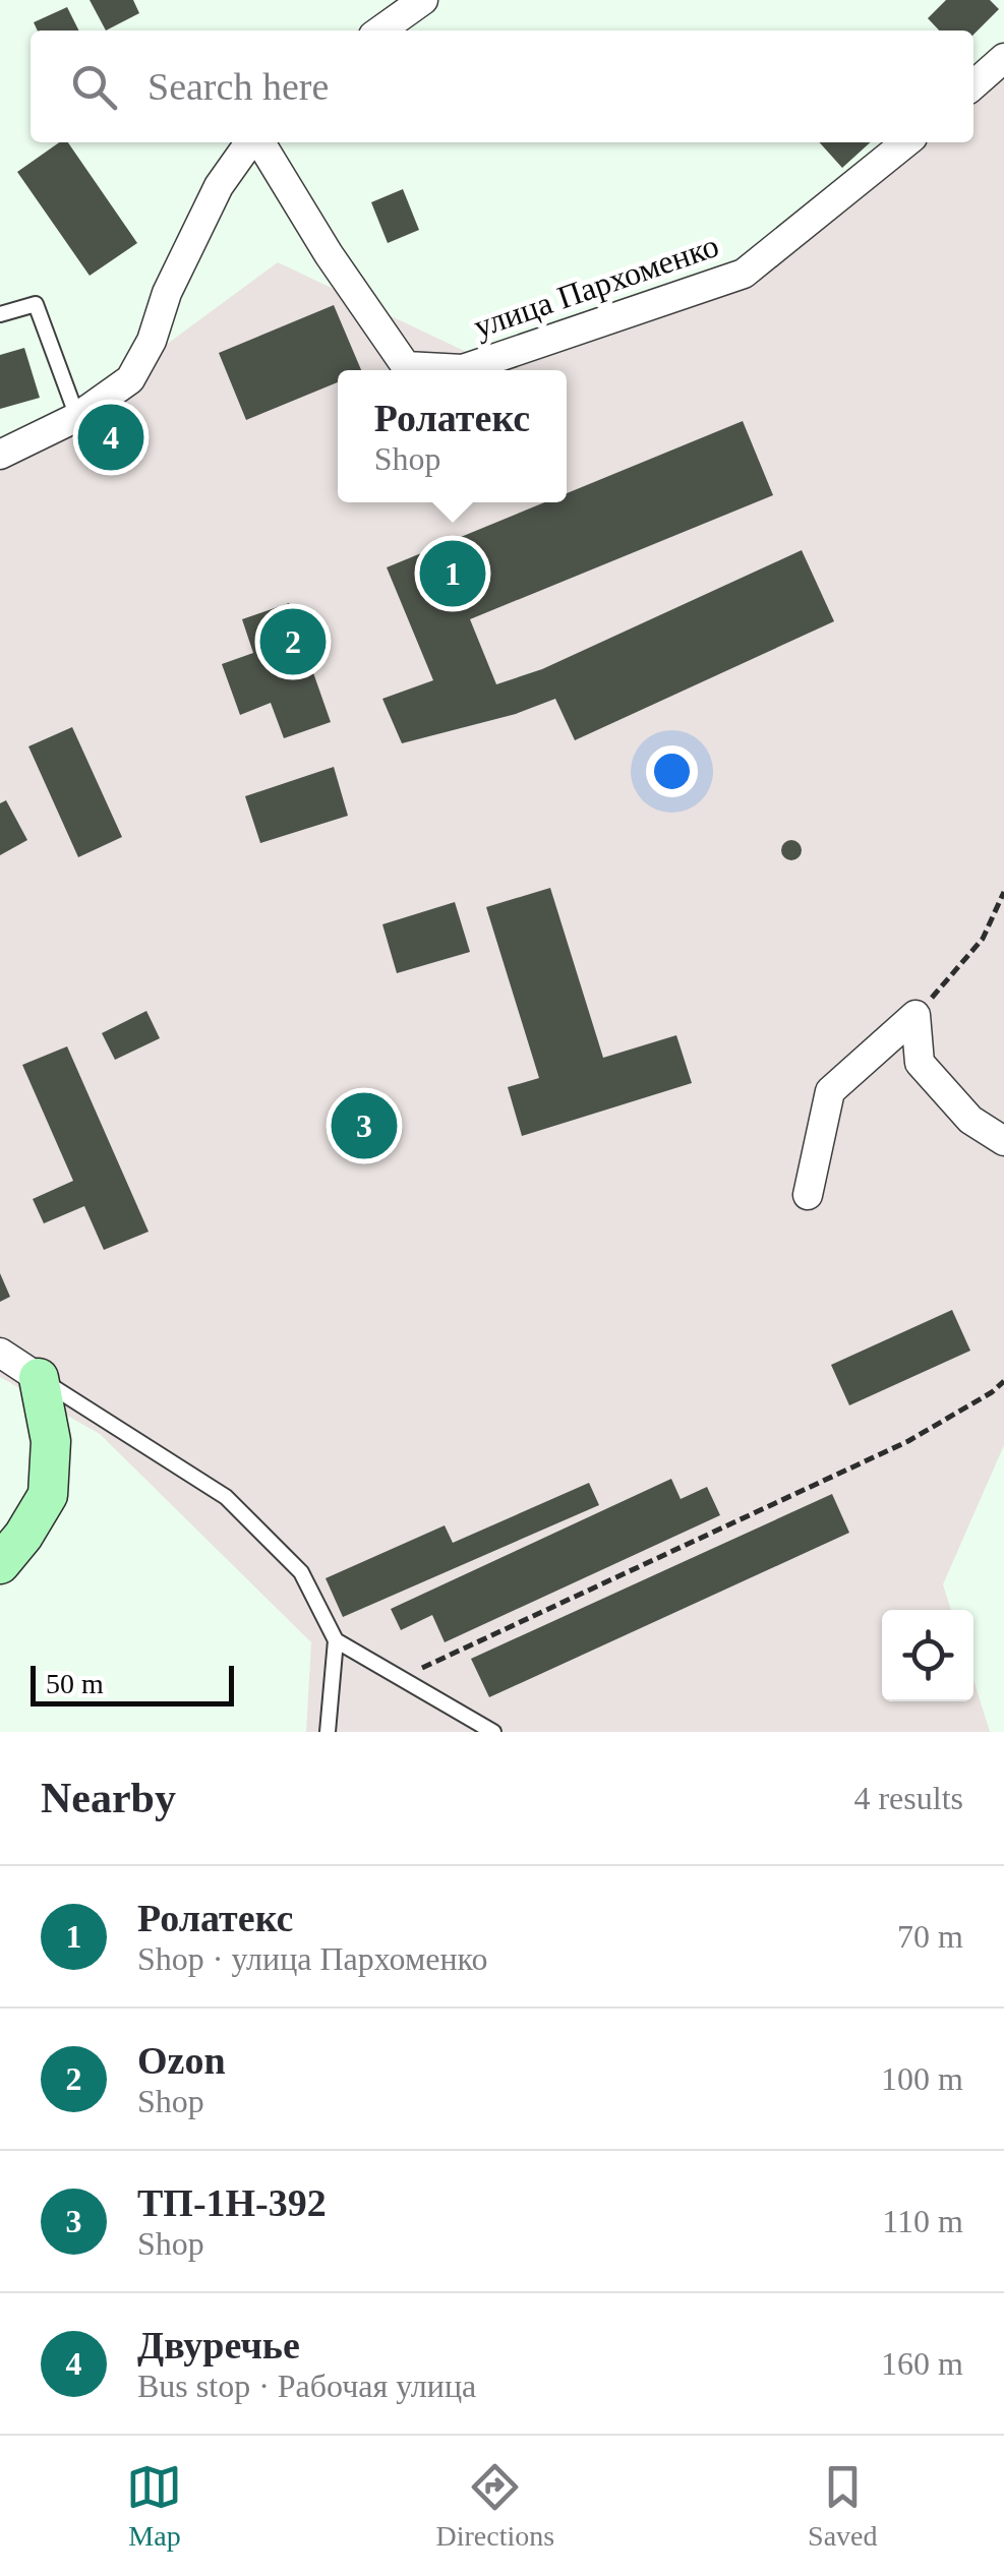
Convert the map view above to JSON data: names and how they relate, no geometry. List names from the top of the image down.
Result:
{
  "streets": {
    "street": ["улица Пархоменко"]
  },
  "scale_bar": "50 m",
  "page": {
    "search": "Search here",
    "popup": ["Ролатекс", "Shop"],
    "pins": [
      "4",
      "1",
      "2",
      "3"
    ],
    "scale": "50 m",
    "heading": ["Nearby", "4 results"],
    "list": [
      {
        "mark": "1",
        "name": "Ролатекс",
        "note": "Shop · улица Пархоменко",
        "value": "70 m"
      },
      {
        "mark": "2",
        "name": "Ozon",
        "note": "Shop",
        "value": "100 m"
      },
      {
        "mark": "3",
        "name": "ТП-1Н-392",
        "note": "Shop",
        "value": "110 m"
      },
      {
        "mark": "4",
        "name": "Двуречье",
        "note": "Bus stop · Рабочая улица",
        "value": "160 m"
      }
    ],
    "nav": ["Map", "Directions", "Saved"]
  }
}
